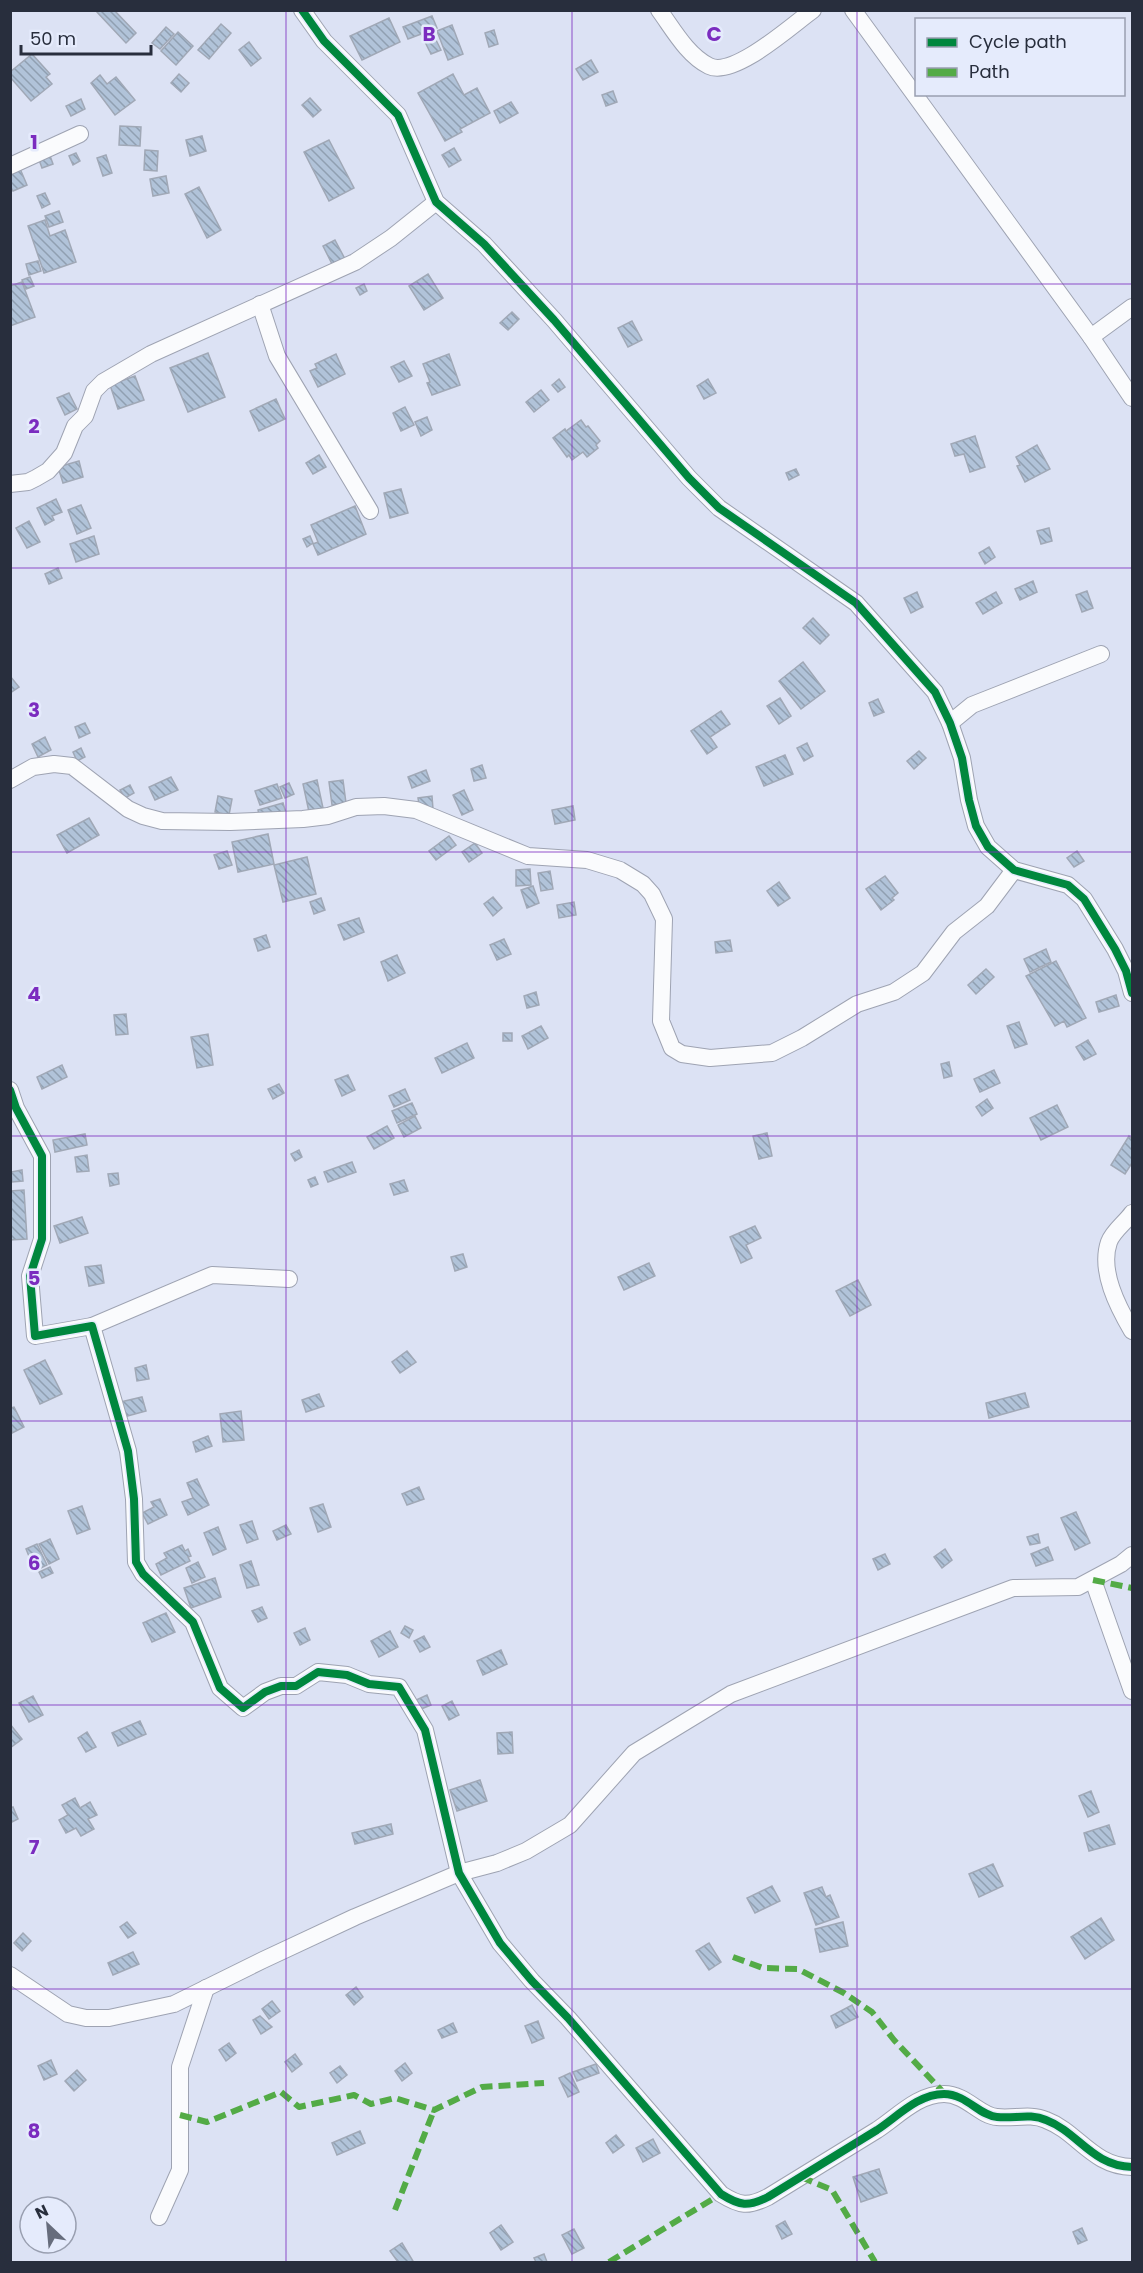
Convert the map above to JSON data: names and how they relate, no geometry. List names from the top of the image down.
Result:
{
  "legend": ["Cycle path", "Path"],
  "scale_bar": "50 m",
  "north": "top left",
  "grid": {
    "columns": ["B", "C"],
    "rows": [
      "1",
      "2",
      "3",
      "4",
      "5",
      "6",
      "7",
      "8"
    ]
  }
}
